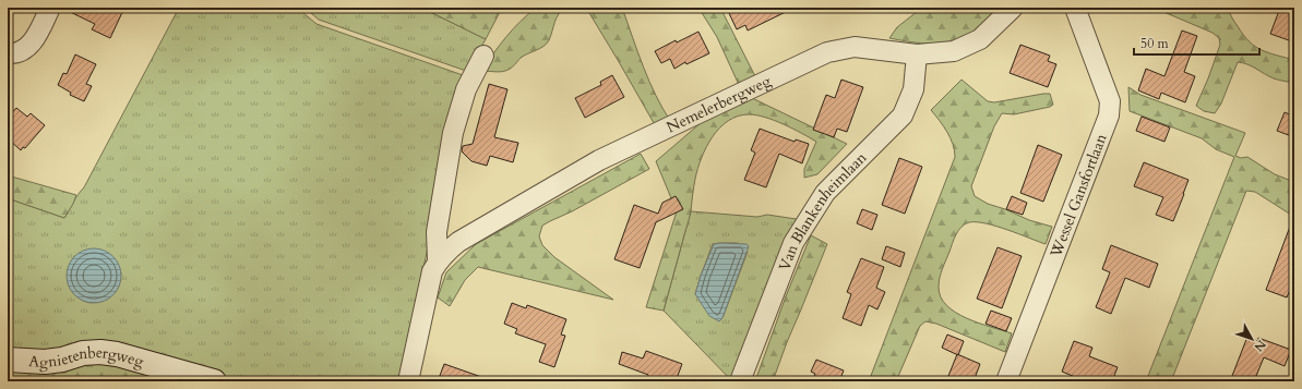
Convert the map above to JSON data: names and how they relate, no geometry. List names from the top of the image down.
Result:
{
  "streets": {
    "street": [
      "Nemelerbergweg",
      "Wessel Gansfortlaan",
      "Van Blankenheimlaan",
      "Agnietenbergweg"
    ]
  },
  "crossings": [
    ["Nemelerbergweg", "Van Blankenheimlaan"]
  ],
  "scale_bar": "50 m",
  "north": "bottom right"
}
